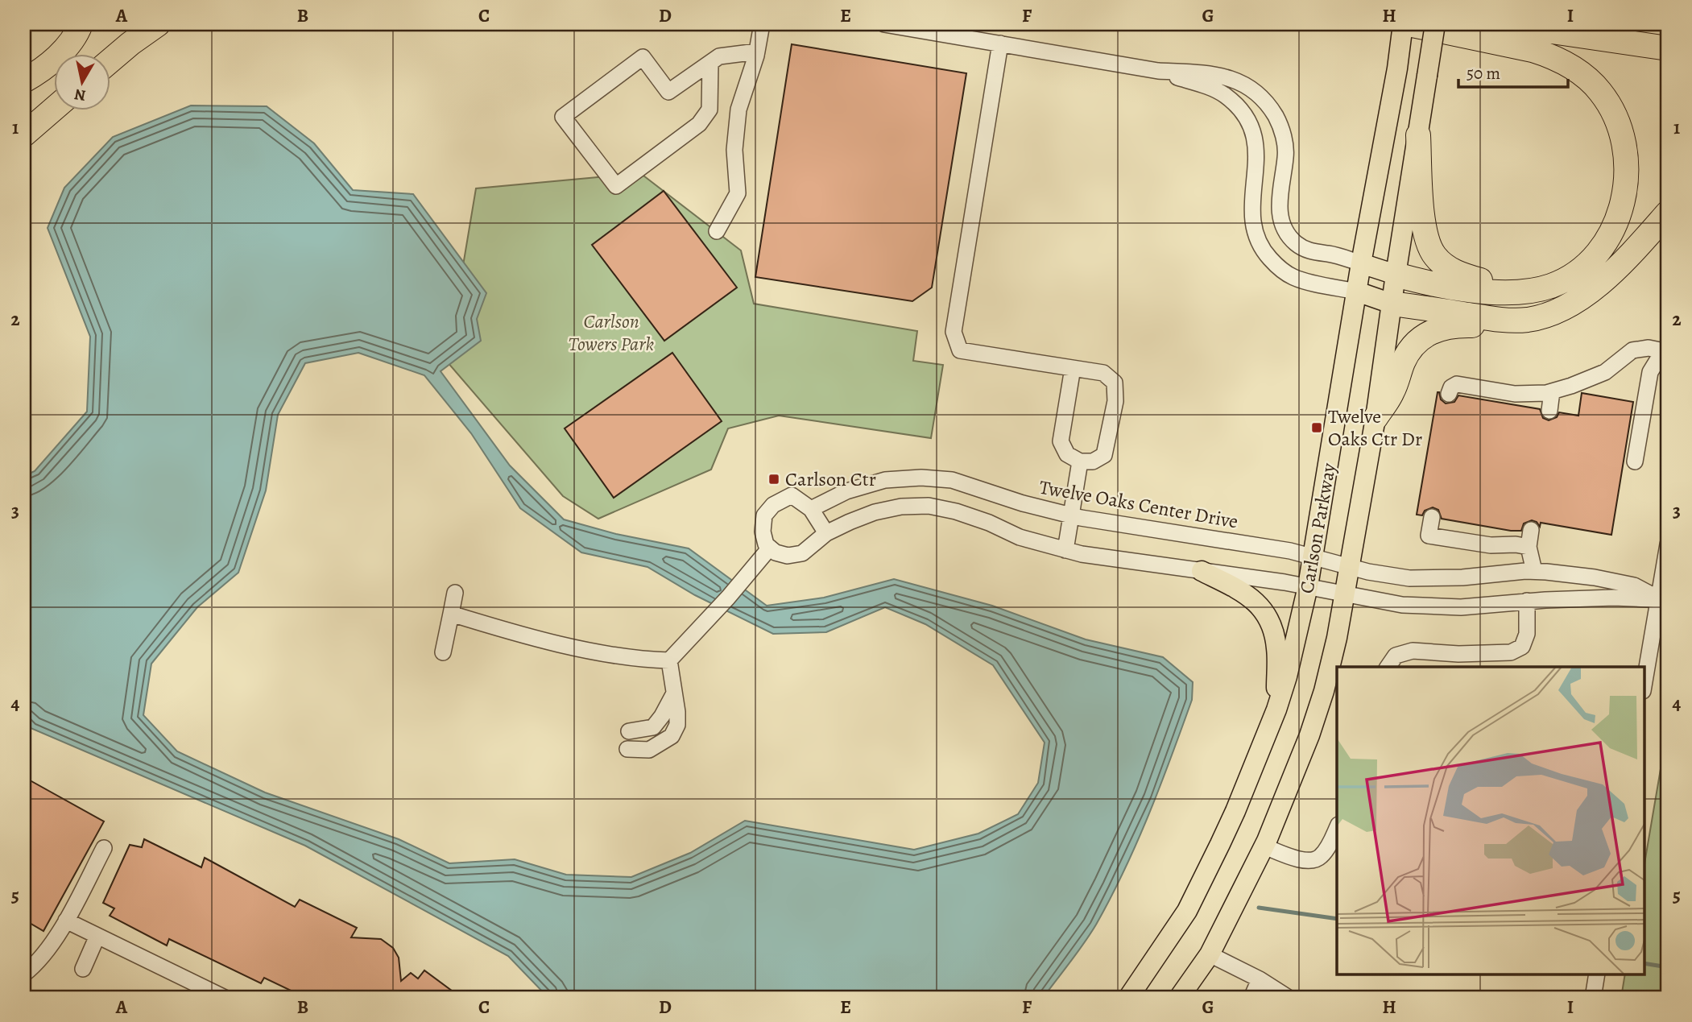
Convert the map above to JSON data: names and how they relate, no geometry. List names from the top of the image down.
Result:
{
  "streets": {
    "main road": ["Carlson Parkway"],
    "street": ["Twelve Oaks Center Drive"]
  },
  "crossings": [
    ["Twelve Oaks Center Drive", "Carlson Parkway"]
  ],
  "parks": ["Carlson Towers Park"],
  "places": {
    "transit": ["Twelve Oaks Ctr Dr", "Carlson Ctr"]
  },
  "scale_bar": "50 m",
  "north": "bottom",
  "grid": {
    "columns": [
      "A",
      "B",
      "C",
      "D",
      "E",
      "F",
      "G",
      "H",
      "I"
    ],
    "rows": [
      "1",
      "2",
      "3",
      "4",
      "5"
    ]
  }
}
